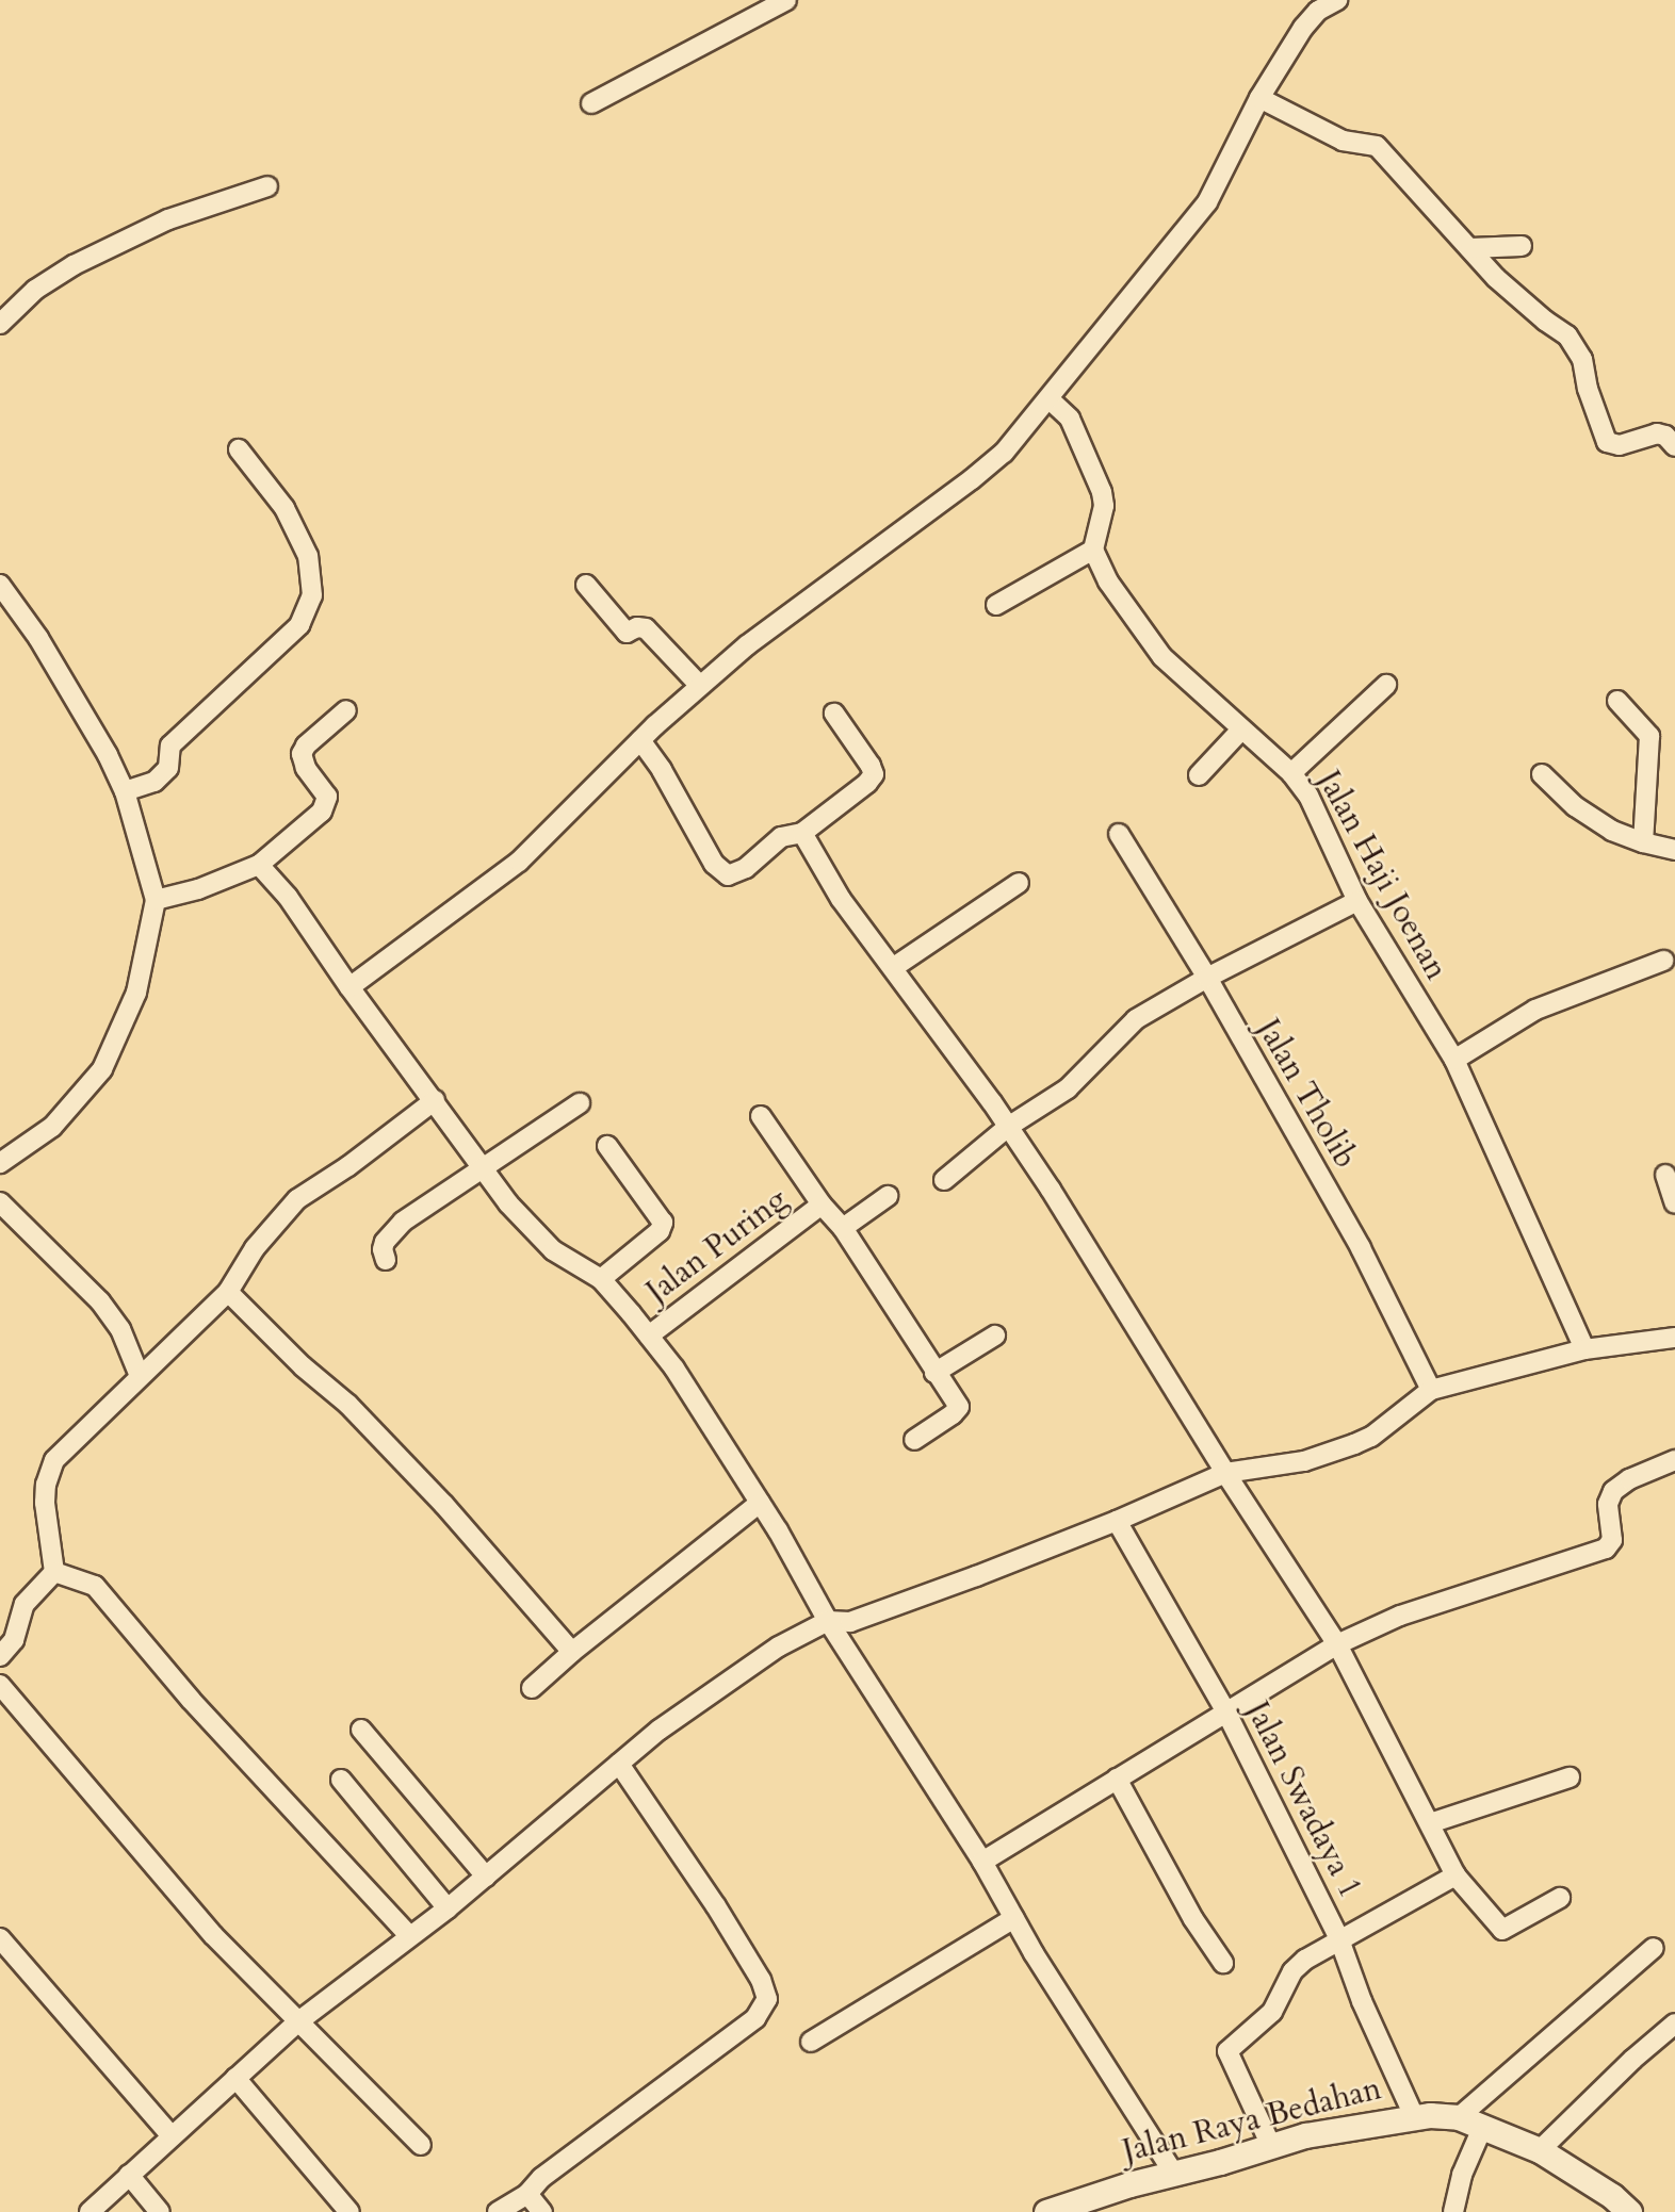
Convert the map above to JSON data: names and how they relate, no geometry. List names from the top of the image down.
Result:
{
  "streets": {
    "street": [
      "Jalan Haji Joenan",
      "Jalan Tholib",
      "Jalan Puring",
      "Jalan Swadaya 1",
      "Jalan Raya Bedahan"
    ]
  },
  "crossings": [
    ["Jalan Swadaya 1", "Jalan Raya Bedahan"]
  ]
}
